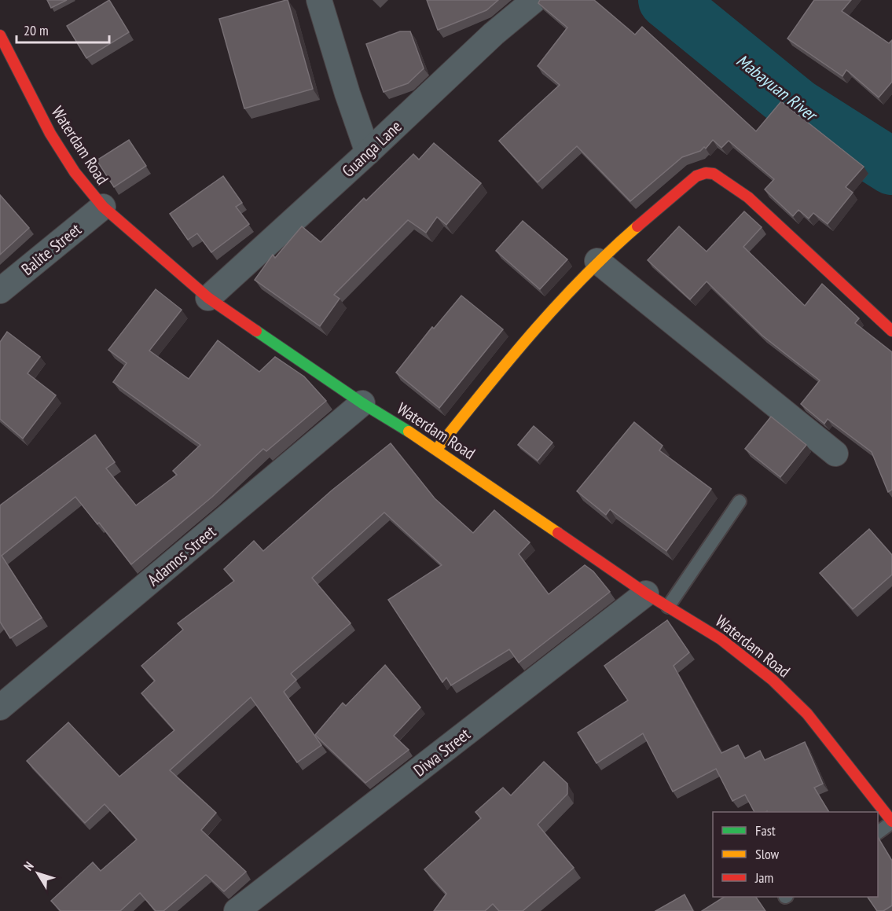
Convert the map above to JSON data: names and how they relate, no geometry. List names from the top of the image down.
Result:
{
  "streets": {
    "street": [
      "Waterdam Road",
      "Guanga Lane",
      "Balite Street",
      "Adamos Street",
      "Diwa Street"
    ]
  },
  "crossings": [
    ["Waterdam Road", "Guanga Lane"],
    ["Waterdam Road", "Balite Street"],
    ["Waterdam Road", "Adamos Street"],
    ["Waterdam Road", "Diwa Street"]
  ],
  "water": ["Mabayuan River"],
  "legend": ["Fast", "Slow", "Jam"],
  "scale_bar": "20 m",
  "north": "top left"
}
